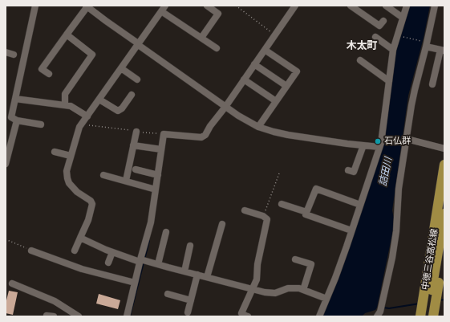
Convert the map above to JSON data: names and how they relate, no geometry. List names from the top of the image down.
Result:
{
  "streets": {
    "main road": ["中徳三谷高松線"]
  },
  "districts": ["木太町"],
  "water": ["詰田川"],
  "places": ["石仏群"]
}
